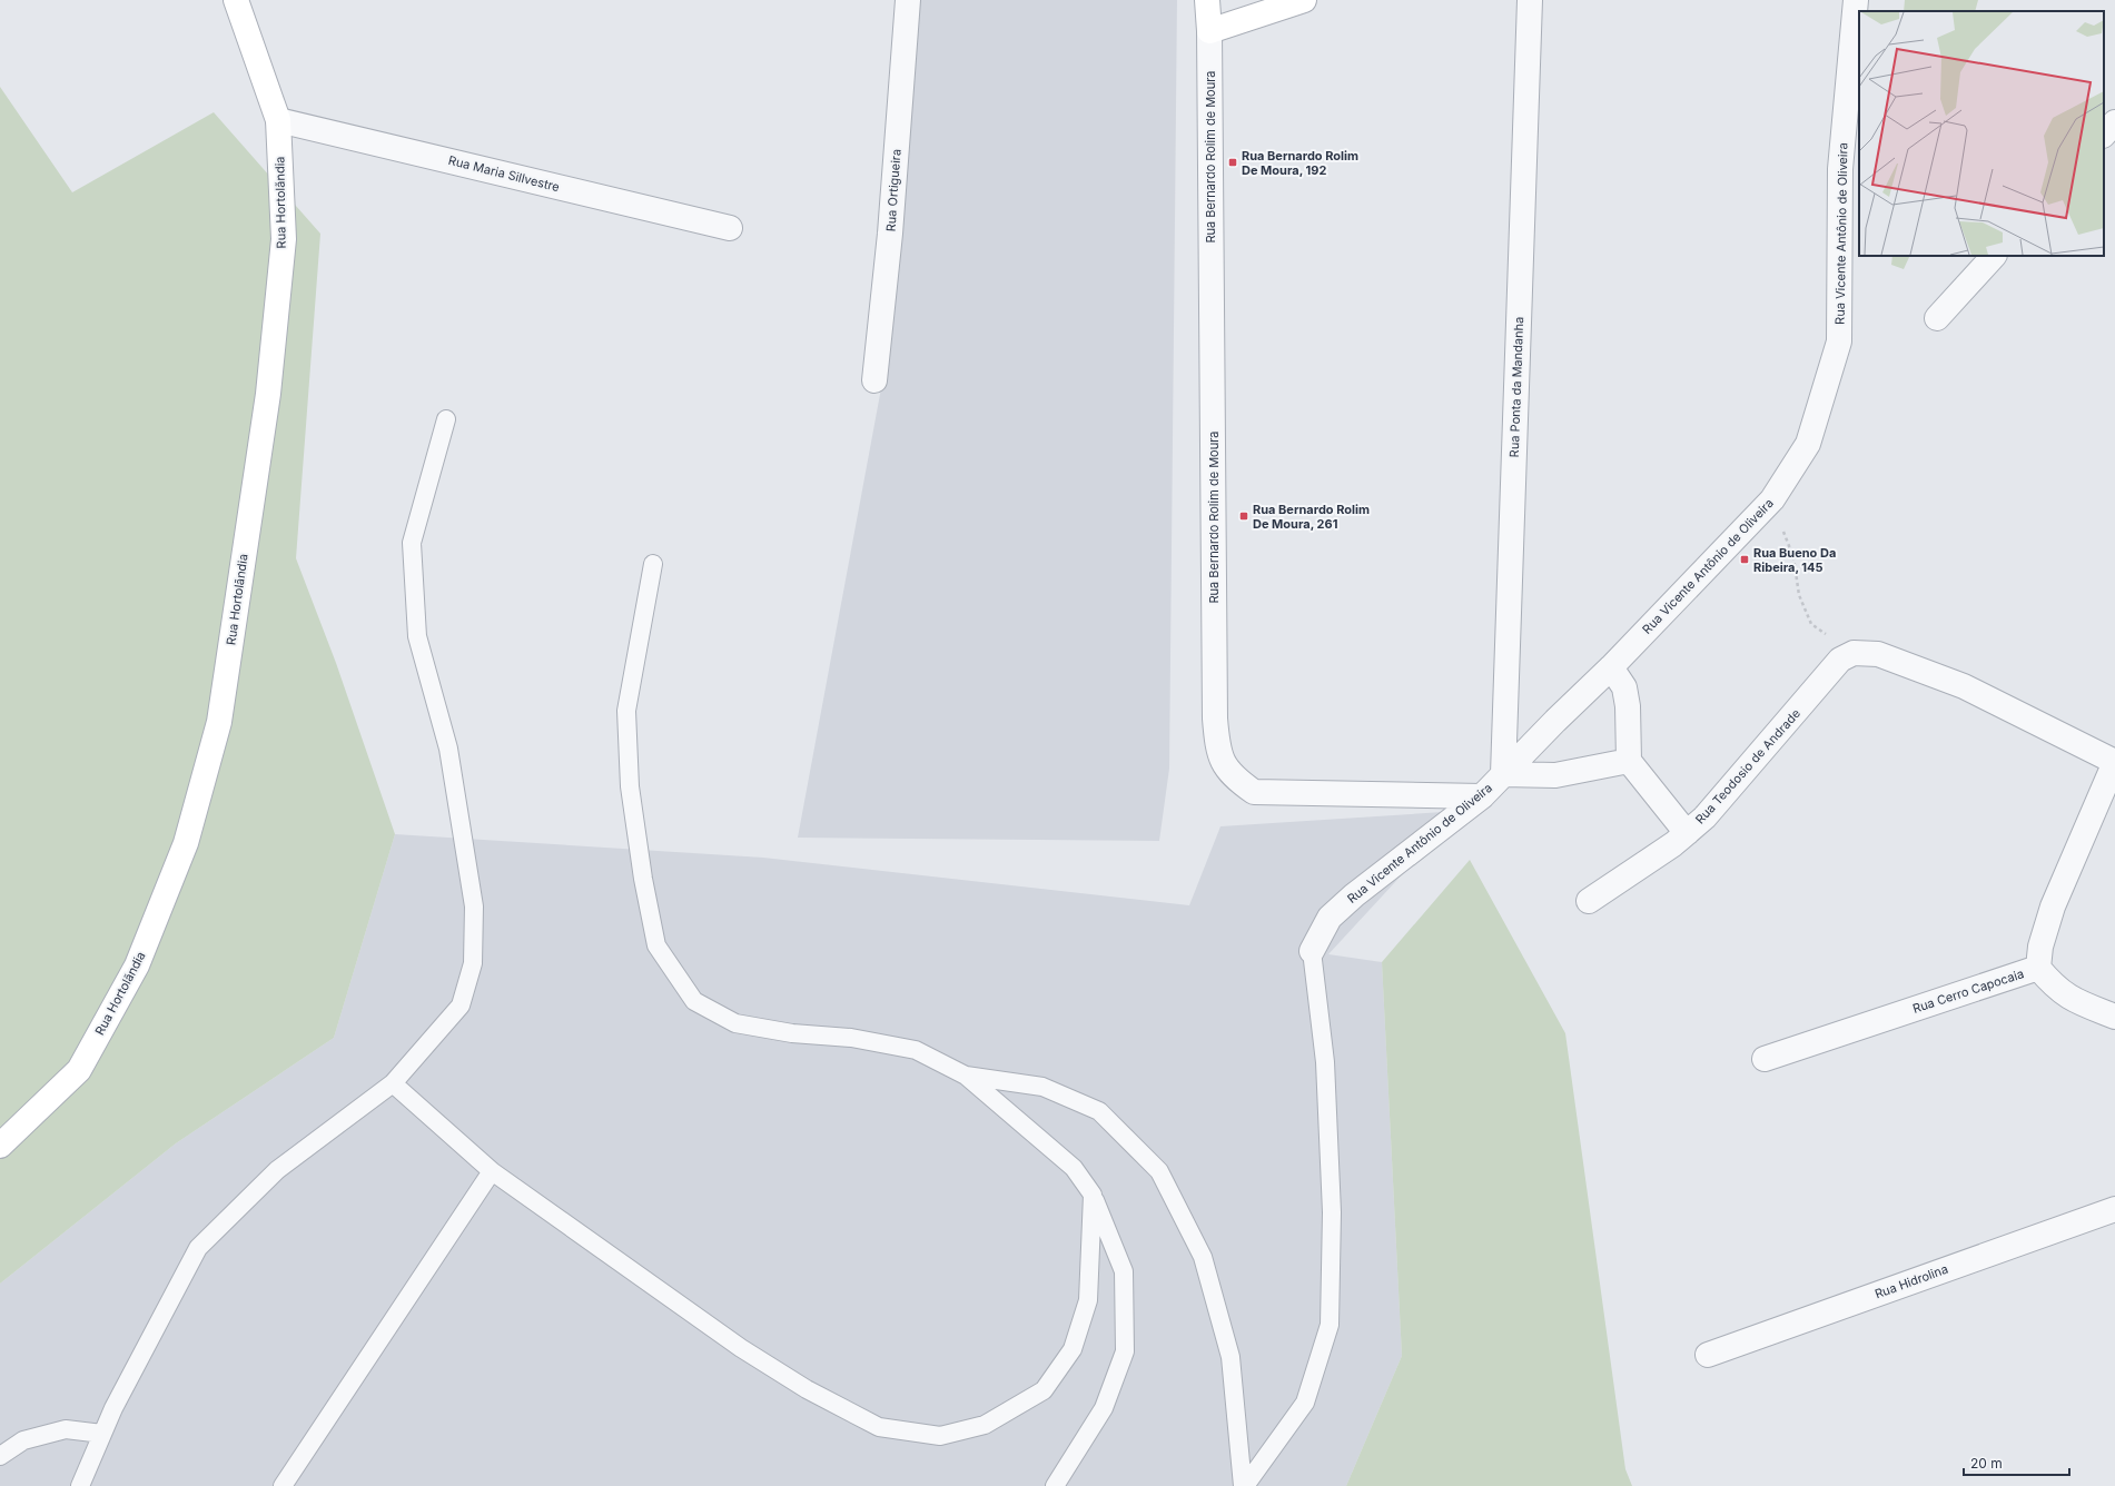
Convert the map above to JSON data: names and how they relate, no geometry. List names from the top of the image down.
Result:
{
  "streets": {
    "street": [
      "Rua Bernardo Rolim de Moura",
      "Rua Maria Sillvestre",
      "Rua Ortigueira",
      "Rua Hortolãndia",
      "Rua Vicente Antônio de Oliveira",
      "Rua Ponta da Mandanha",
      "Rua Teodosio de Andrade",
      "Rua Cerro Capocaia",
      "Rua Hidrolina"
    ]
  },
  "crossings": [
    ["Rua Bernardo Rolim de Moura", "Rua Vicente Antônio de Oliveira"],
    ["Rua Maria Sillvestre", "Rua Hortolãndia"],
    ["Rua Vicente Antônio de Oliveira", "Rua Ponta da Mandanha"]
  ],
  "places": {
    "transit": ["Rua Bernardo Rolim De Moura, 192", "Rua Bernardo Rolim De Moura, 261", "Rua Bueno Da Ribeira, 145"]
  },
  "scale_bar": "20 m"
}
